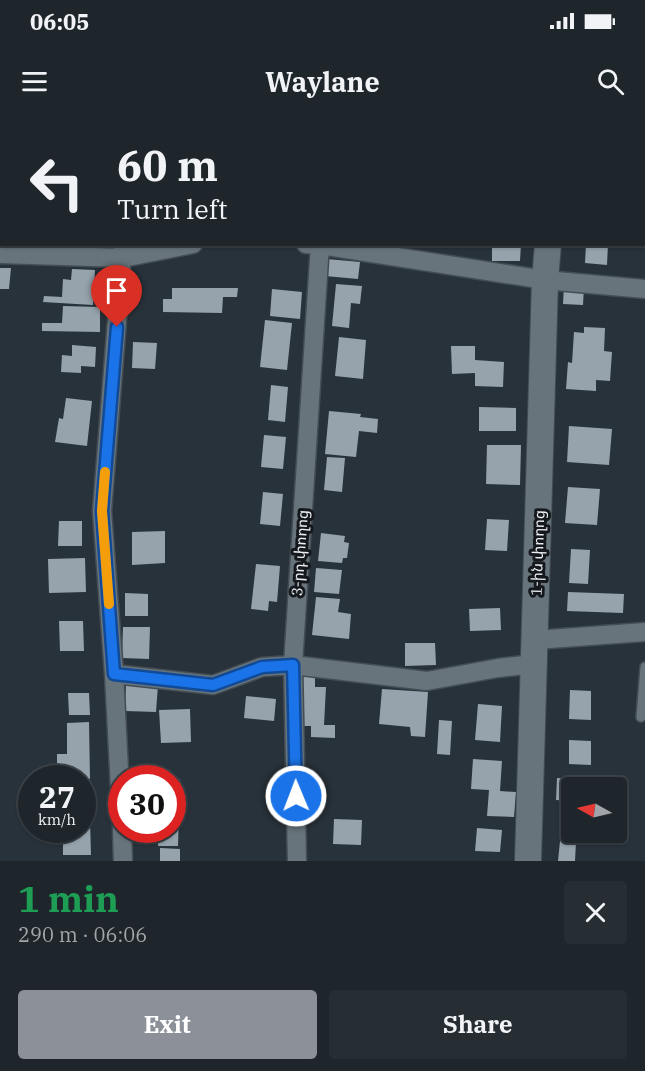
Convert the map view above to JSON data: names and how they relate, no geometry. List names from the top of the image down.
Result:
{
  "streets": {
    "main road": ["1-ին փողոց"],
    "street": ["3-րդ փողոց"]
  },
  "north": "left",
  "page": {
    "status": "06:05",
    "header": "Waylane",
    "turn": ["60 m", "Turn left"],
    "speed": "27 km/h",
    "limit": "30",
    "heading": ["1 min", "290 m · 06:06"],
    "buttons": ["Exit", "Share"]
  }
}
